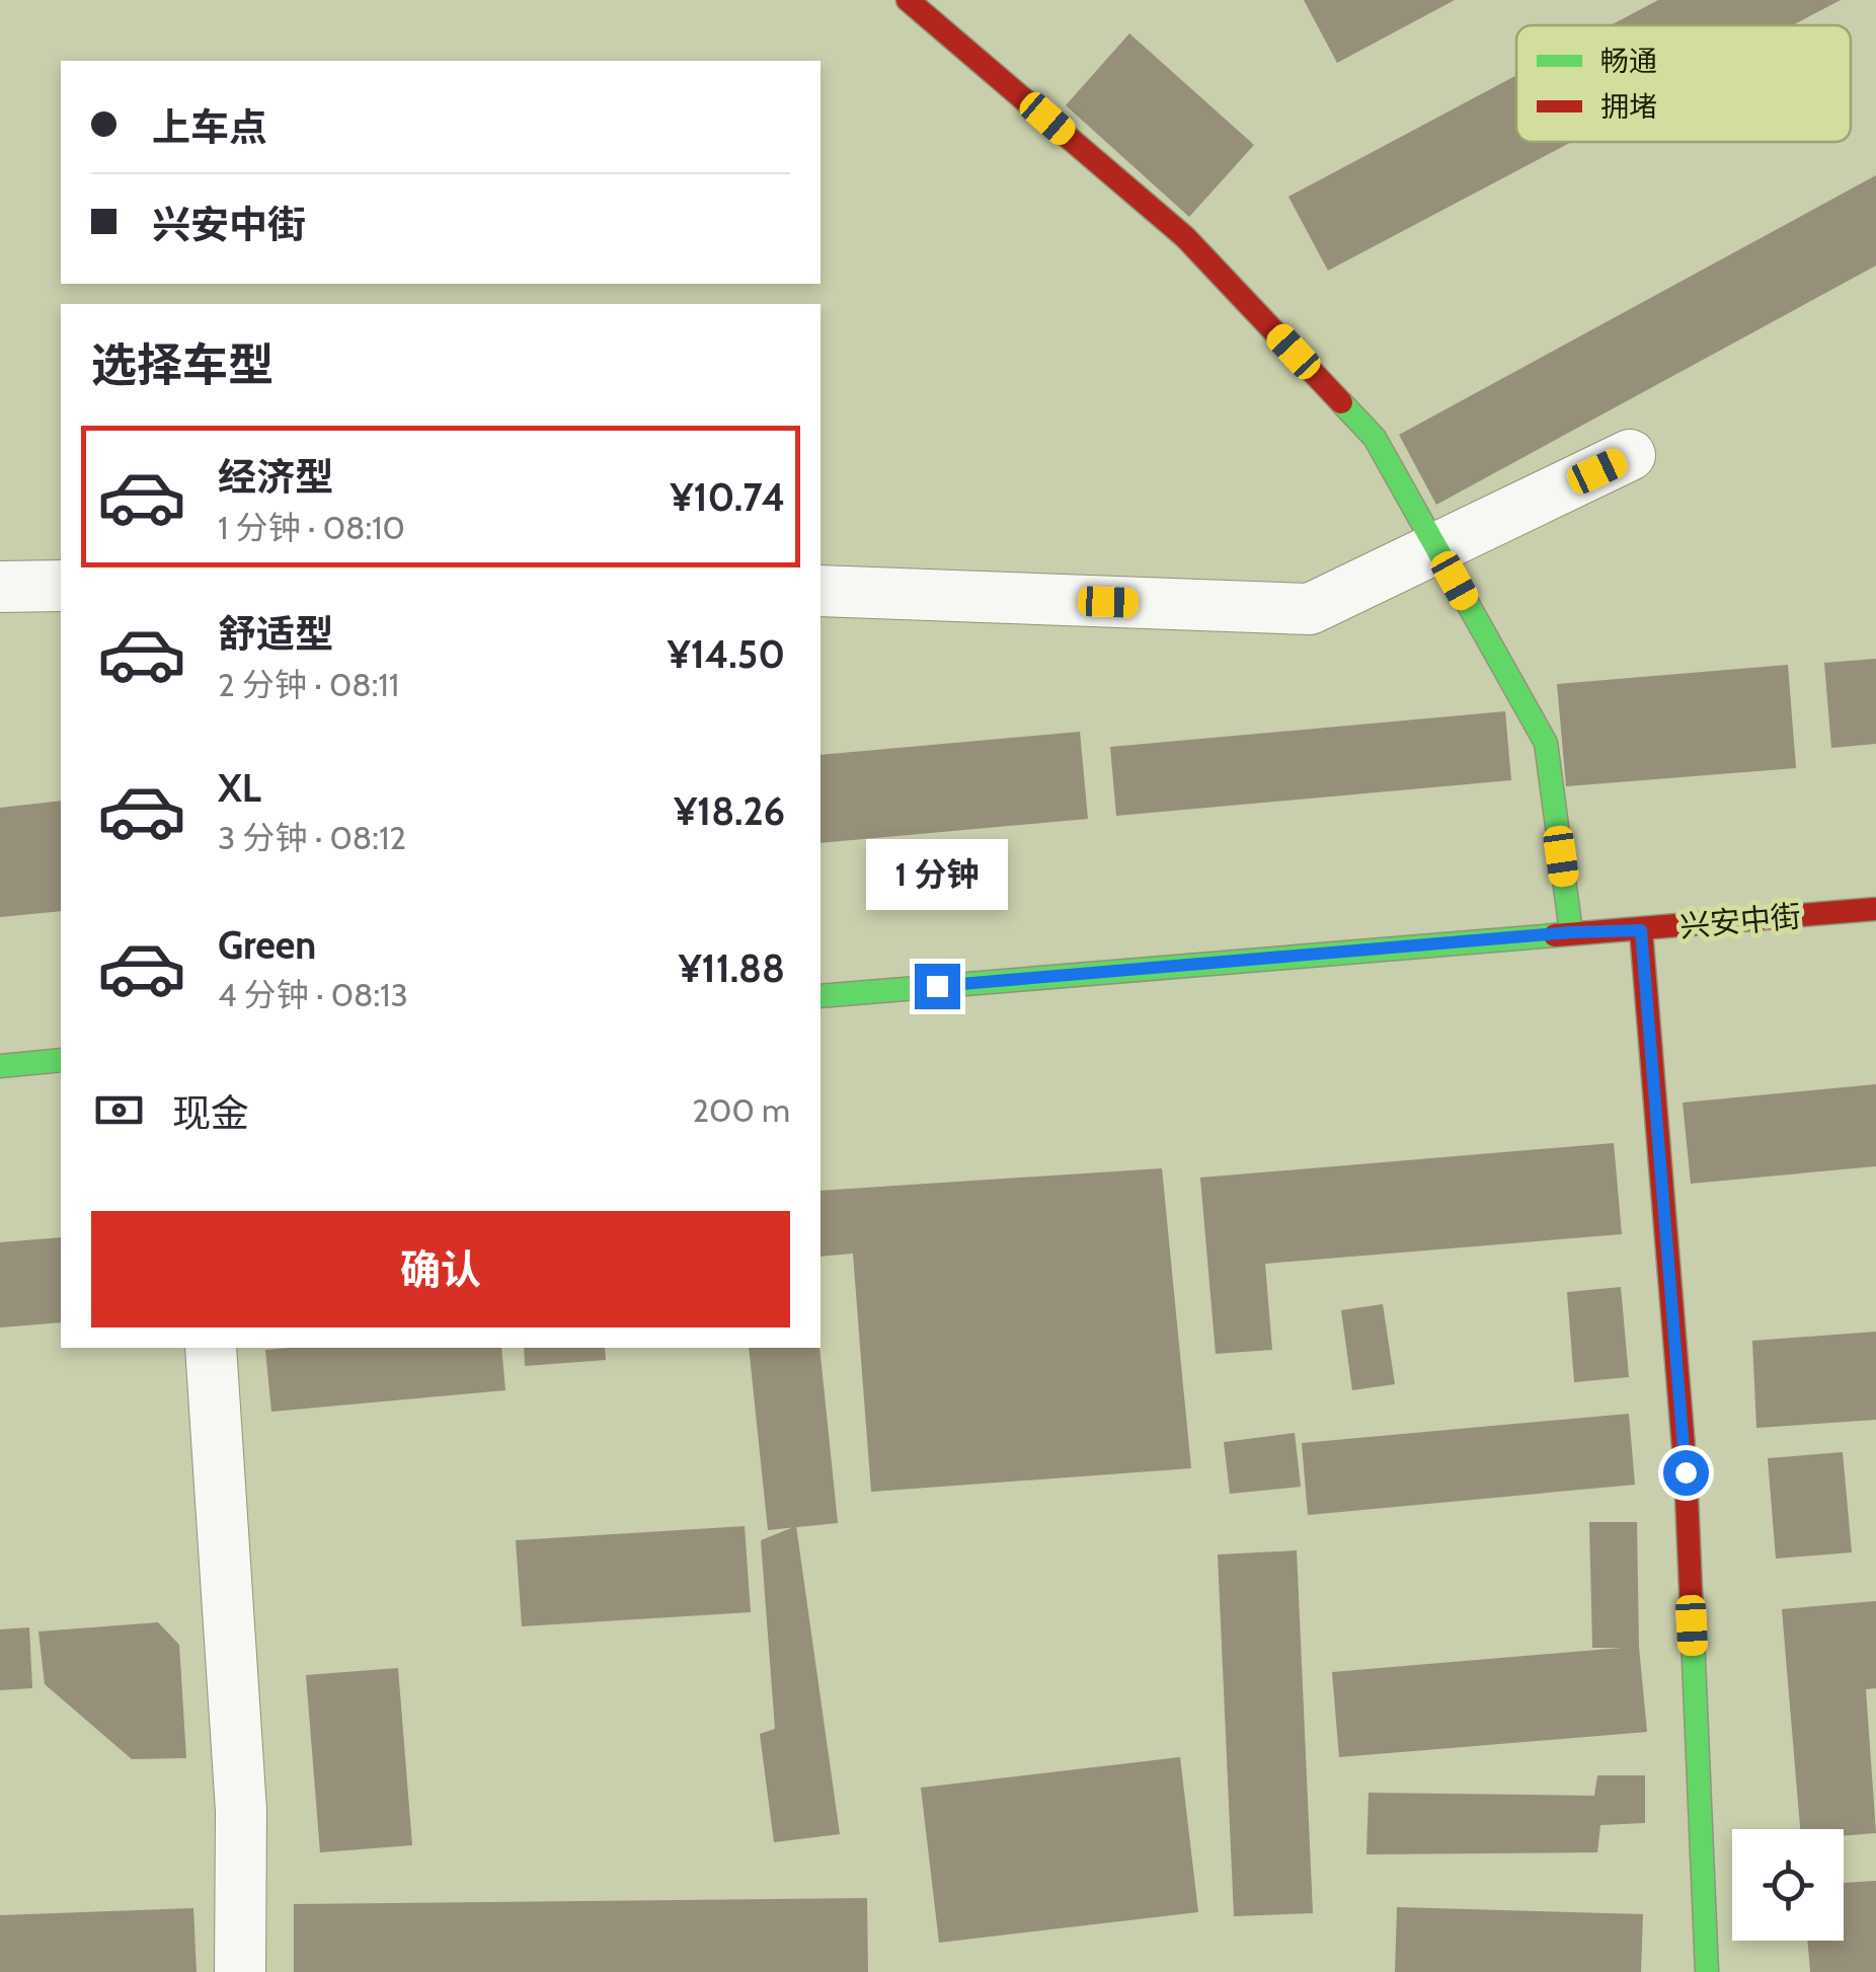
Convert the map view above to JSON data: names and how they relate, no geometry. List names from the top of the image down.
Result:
{
  "streets": {
    "main road": ["兴安中街"]
  },
  "legend": ["畅通", "拥堵"],
  "page": {
    "banner": ["上车点", "兴安中街"],
    "heading": "选择车型",
    "list": [
      {
        "name": "经济型",
        "note": "1 分钟 · 08:10",
        "value": "¥10.74"
      },
      {
        "name": "舒适型",
        "note": "2 分钟 · 08:11",
        "value": "¥14.50"
      },
      {
        "name": "XL",
        "note": "3 分钟 · 08:12",
        "value": "¥18.26"
      },
      {
        "name": "Green",
        "note": "4 分钟 · 08:13",
        "value": "¥11.88"
      }
    ],
    "bubble": "1 分钟",
    "pay": ["现金", "200 m"],
    "buttons": "确认"
  }
}
